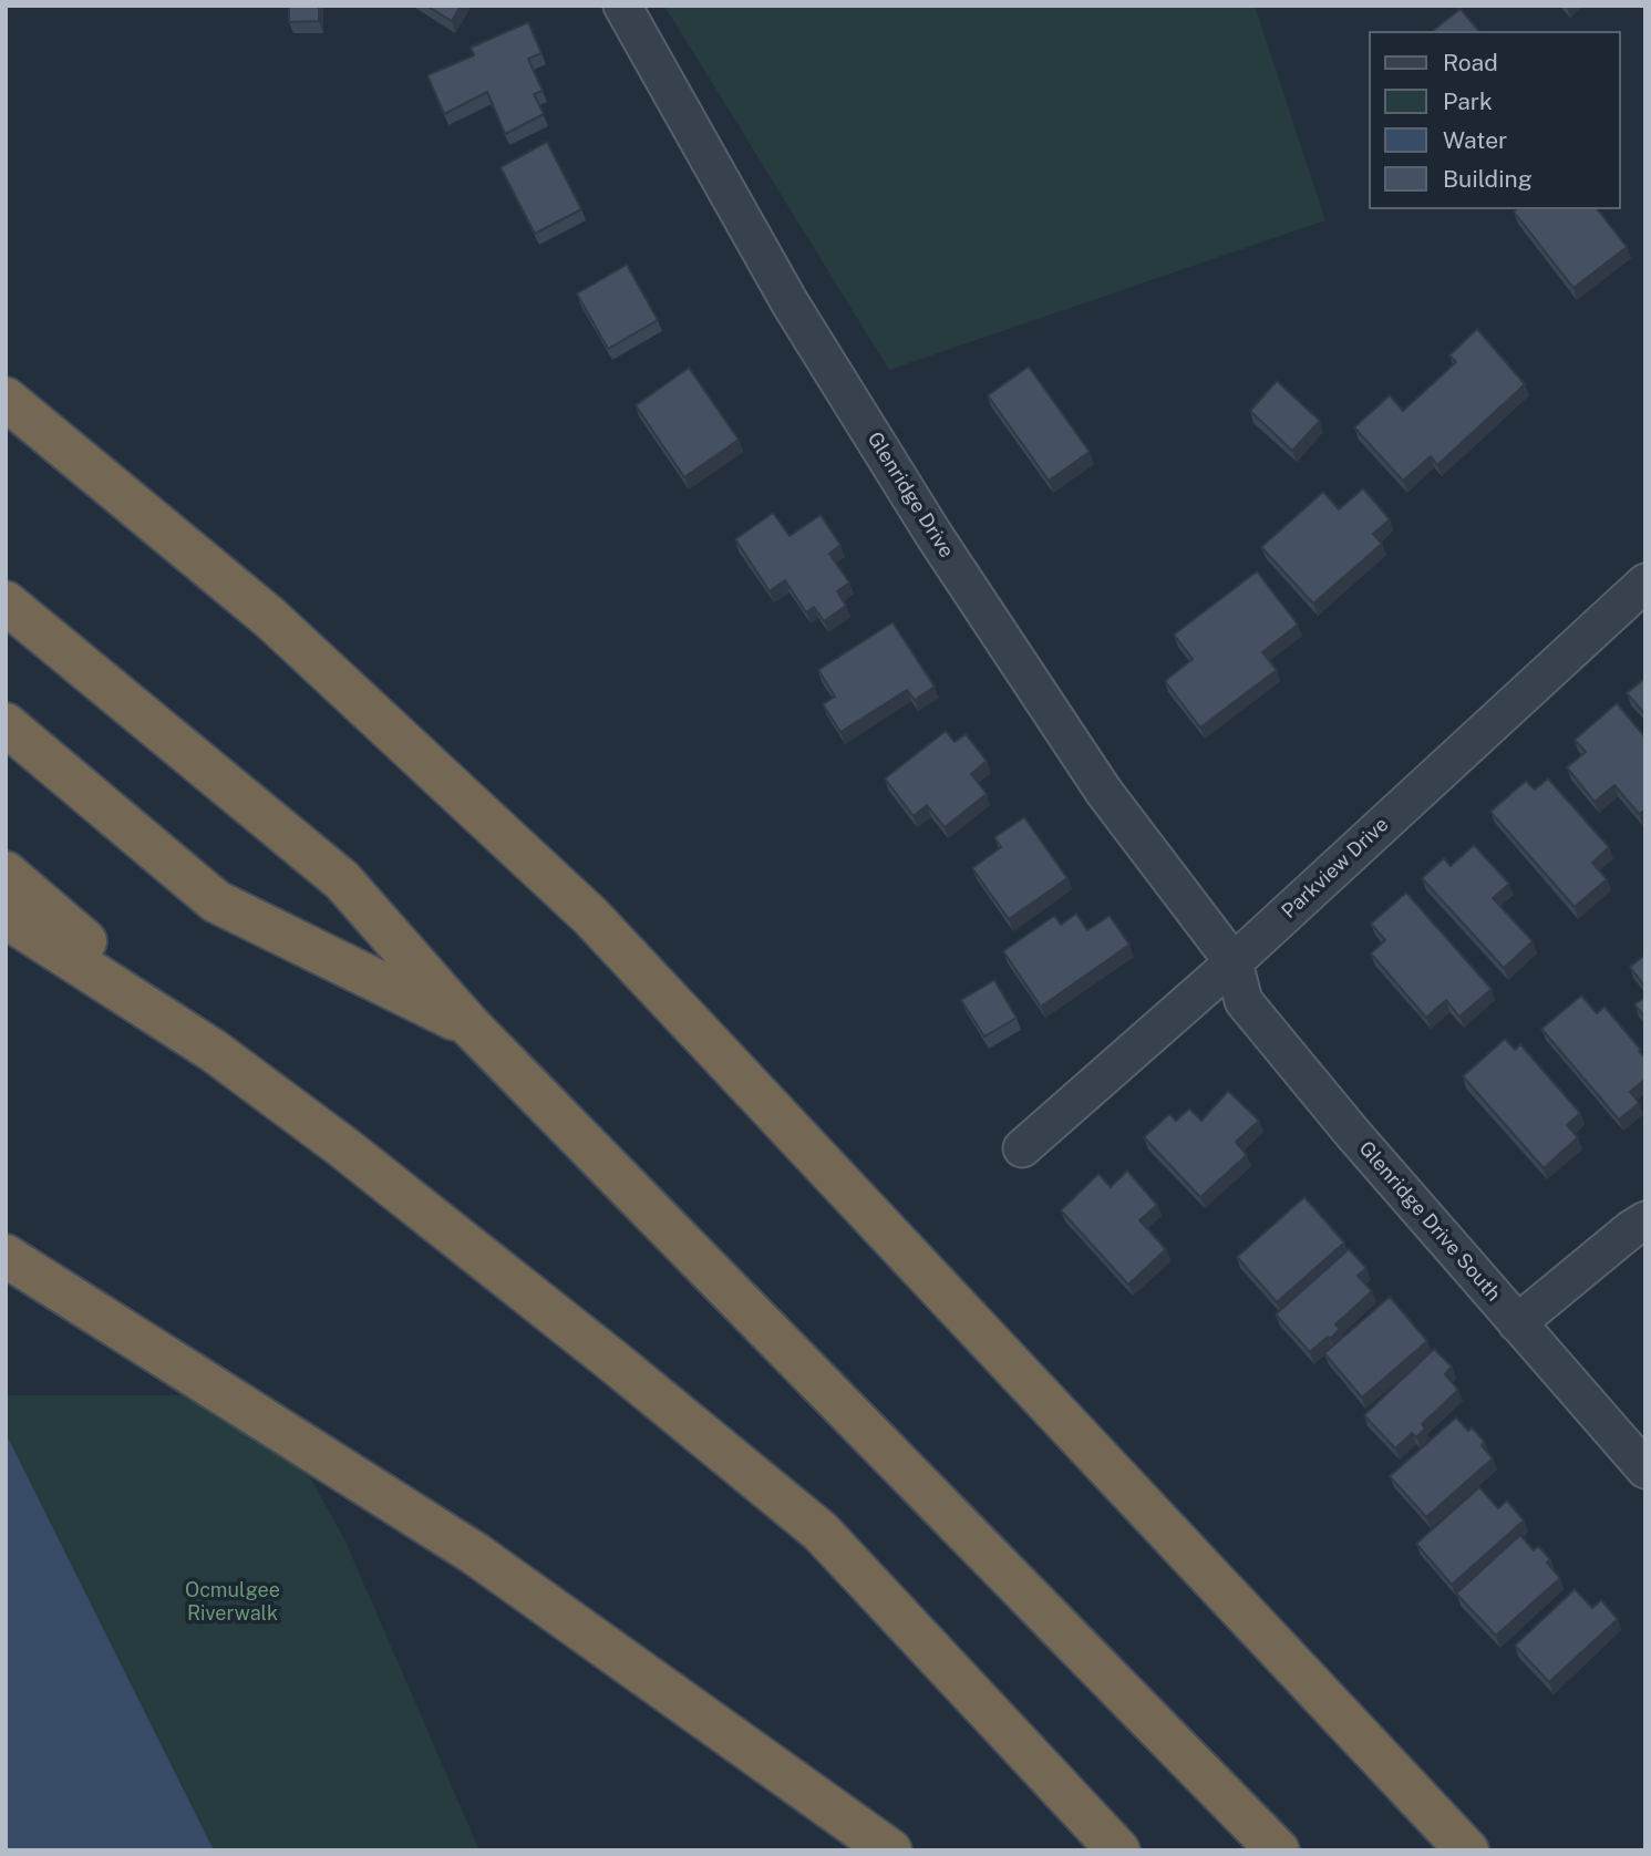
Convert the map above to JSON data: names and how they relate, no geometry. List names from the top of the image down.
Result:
{
  "streets": {
    "street": ["Glenridge Drive", "Parkview Drive", "Glenridge Drive South"]
  },
  "crossings": [
    ["Glenridge Drive", "Parkview Drive"],
    ["Glenridge Drive", "Glenridge Drive South"],
    ["Parkview Drive", "Glenridge Drive South"]
  ],
  "parks": ["Ocmulgee Riverwalk"],
  "legend": [
    "Road",
    "Park",
    "Water",
    "Building"
  ]
}
